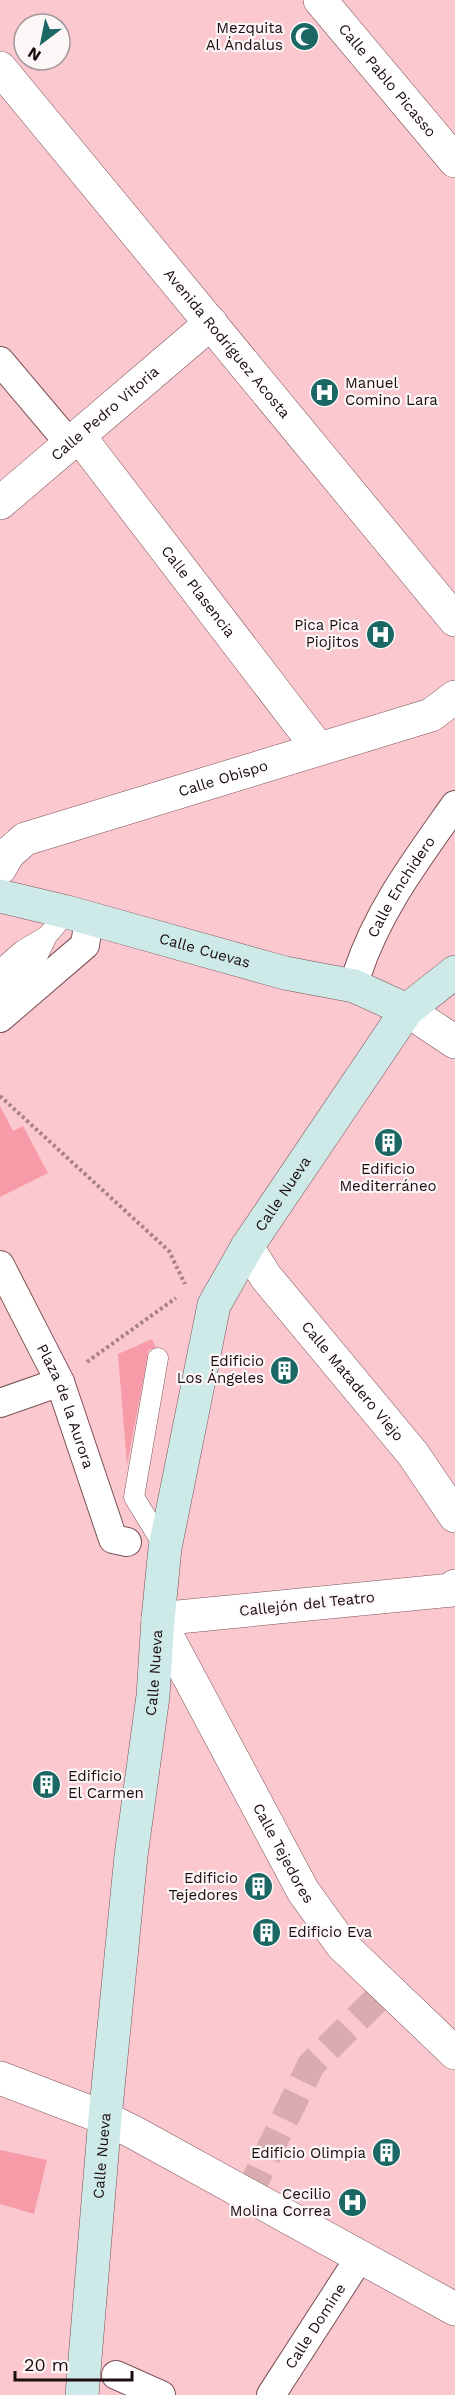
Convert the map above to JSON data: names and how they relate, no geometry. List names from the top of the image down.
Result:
{
  "streets": {
    "main road": ["Calle Cuevas", "Calle Nueva"],
    "street": [
      "Calle Pablo Picasso",
      "Avenida Rodríguez Acosta",
      "Calle Pedro Vitoria",
      "Calle Plasencia",
      "Calle Obispo",
      "Calle Enchidero",
      "Calle Matadero Viejo",
      "Plaza de la Aurora",
      "Callejón del Teatro",
      "Calle Tejedores",
      "Calle Domine"
    ]
  },
  "crossings": [
    ["Avenida Rodríguez Acosta", "Calle Pedro Vitoria"],
    ["Calle Pedro Vitoria", "Calle Plasencia"],
    ["Calle Plasencia", "Calle Obispo"],
    ["Calle Cuevas", "Calle Nueva"],
    ["Calle Nueva", "Calle Matadero Viejo"],
    ["Calle Nueva", "Callejón del Teatro"],
    ["Calle Nueva", "Calle Tejedores"],
    ["Callejón del Teatro", "Calle Tejedores"]
  ],
  "places": {
    "mosque": ["Mezquita Al Ándalus"],
    "hospital": ["Manuel Comino Lara", "Pica Pica Piojitos", "Cecilio Molina Correa"],
    "building": [
      "Edificio Mediterráneo",
      "Edificio Los Ángeles",
      "Edificio El Carmen",
      "Edificio Tejedores",
      "Edificio Eva",
      "Edificio Olimpia"
    ]
  },
  "scale_bar": "20 m",
  "north": "bottom left"
}
